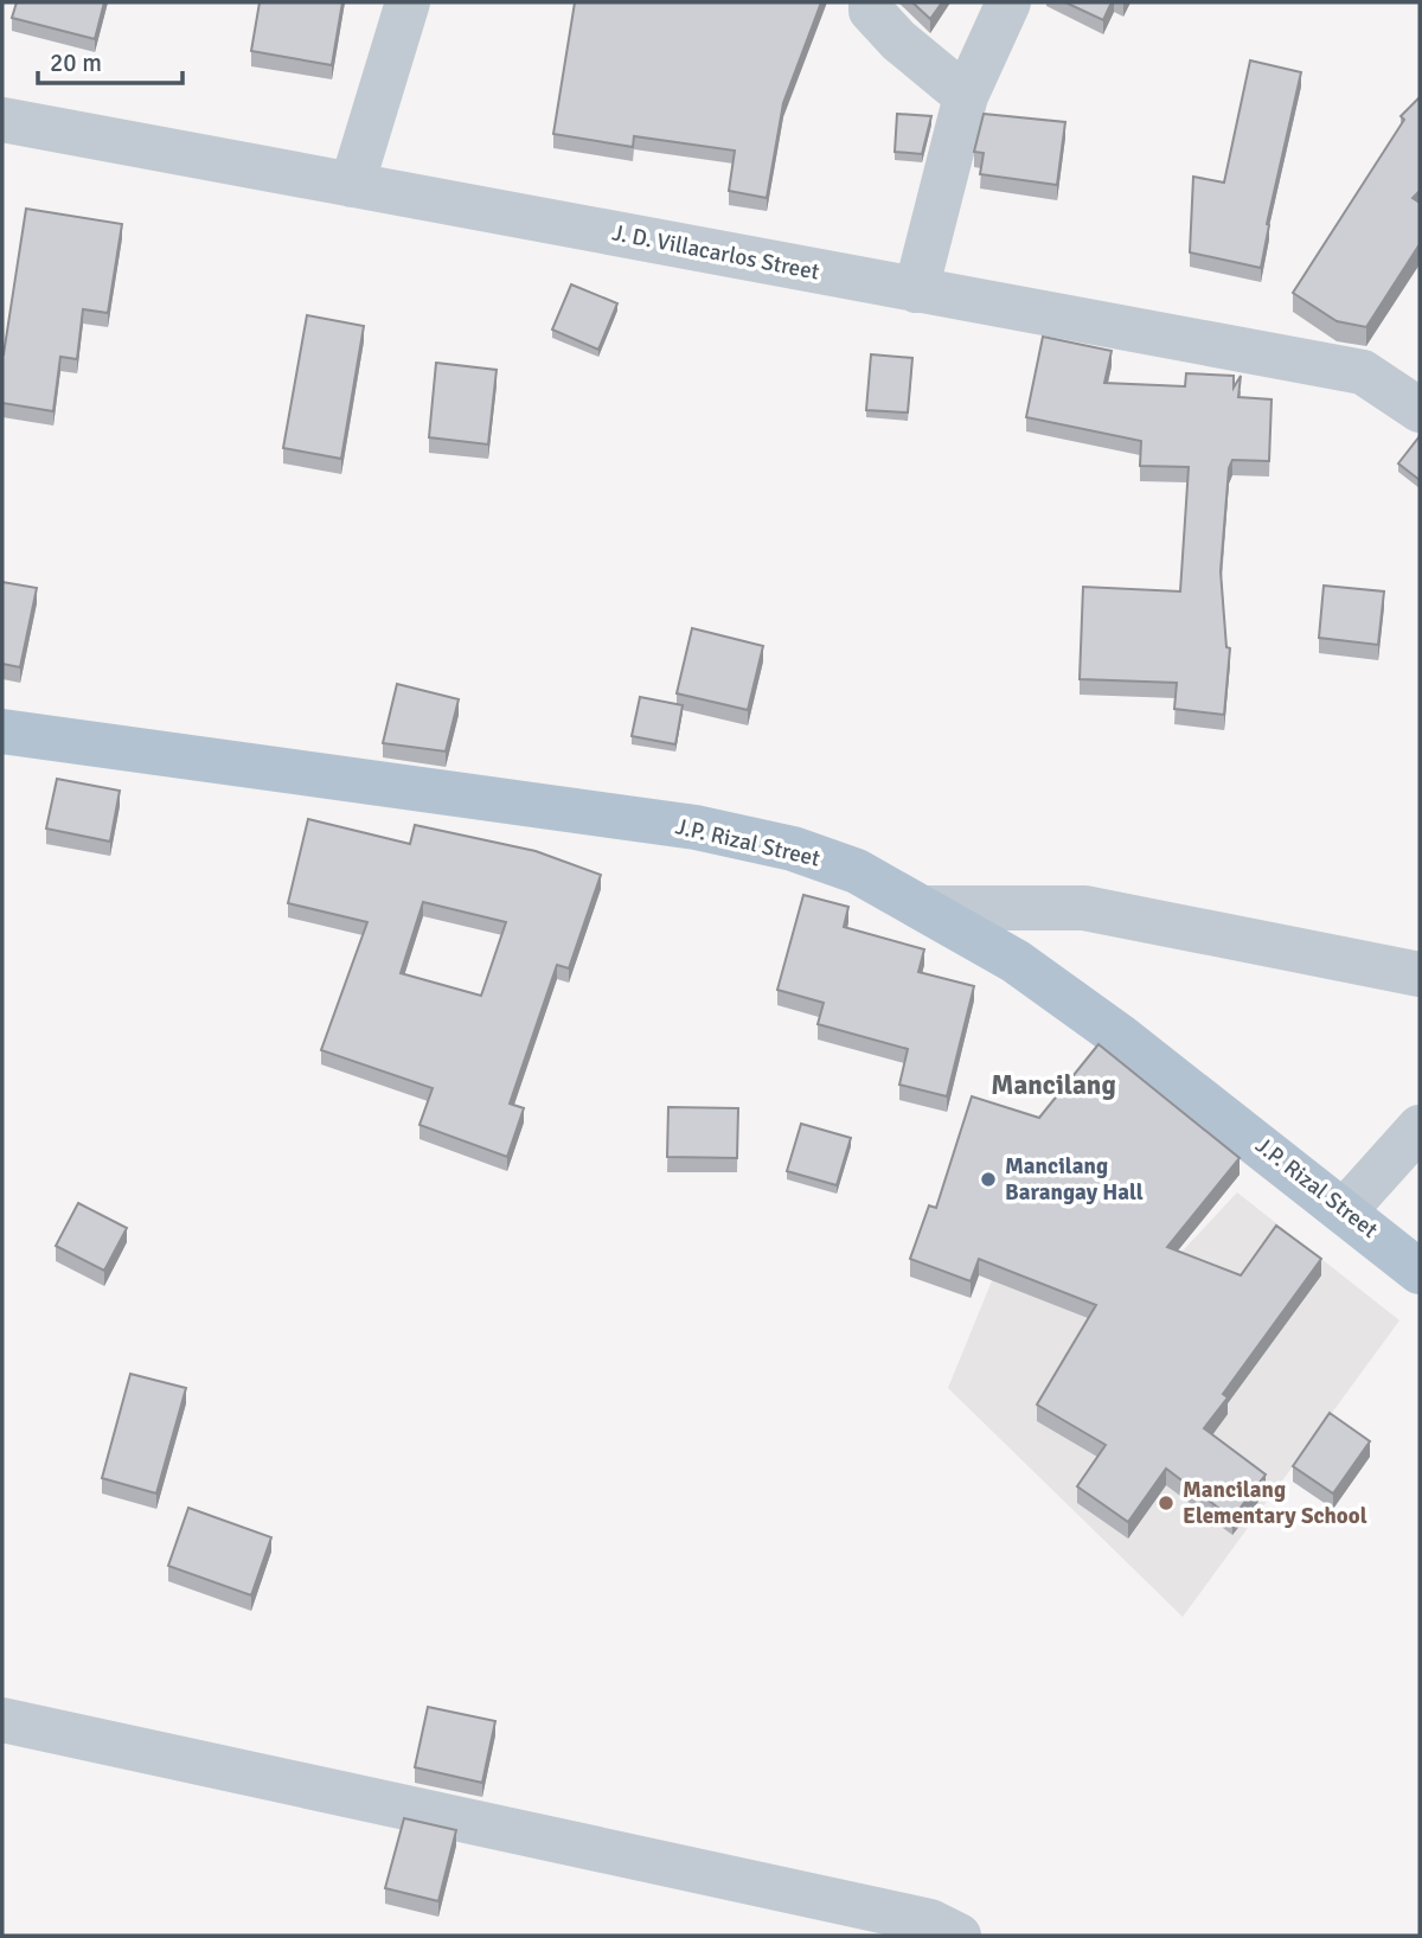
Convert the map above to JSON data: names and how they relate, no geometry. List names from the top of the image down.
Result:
{
  "streets": {
    "main road": ["J.P. Rizal Street"],
    "street": ["J. D. Villacarlos Street"]
  },
  "districts": ["Mancilang"],
  "places": ["Mancilang Barangay Hall", "Mancilang Elementary School"],
  "scale_bar": "20 m"
}
